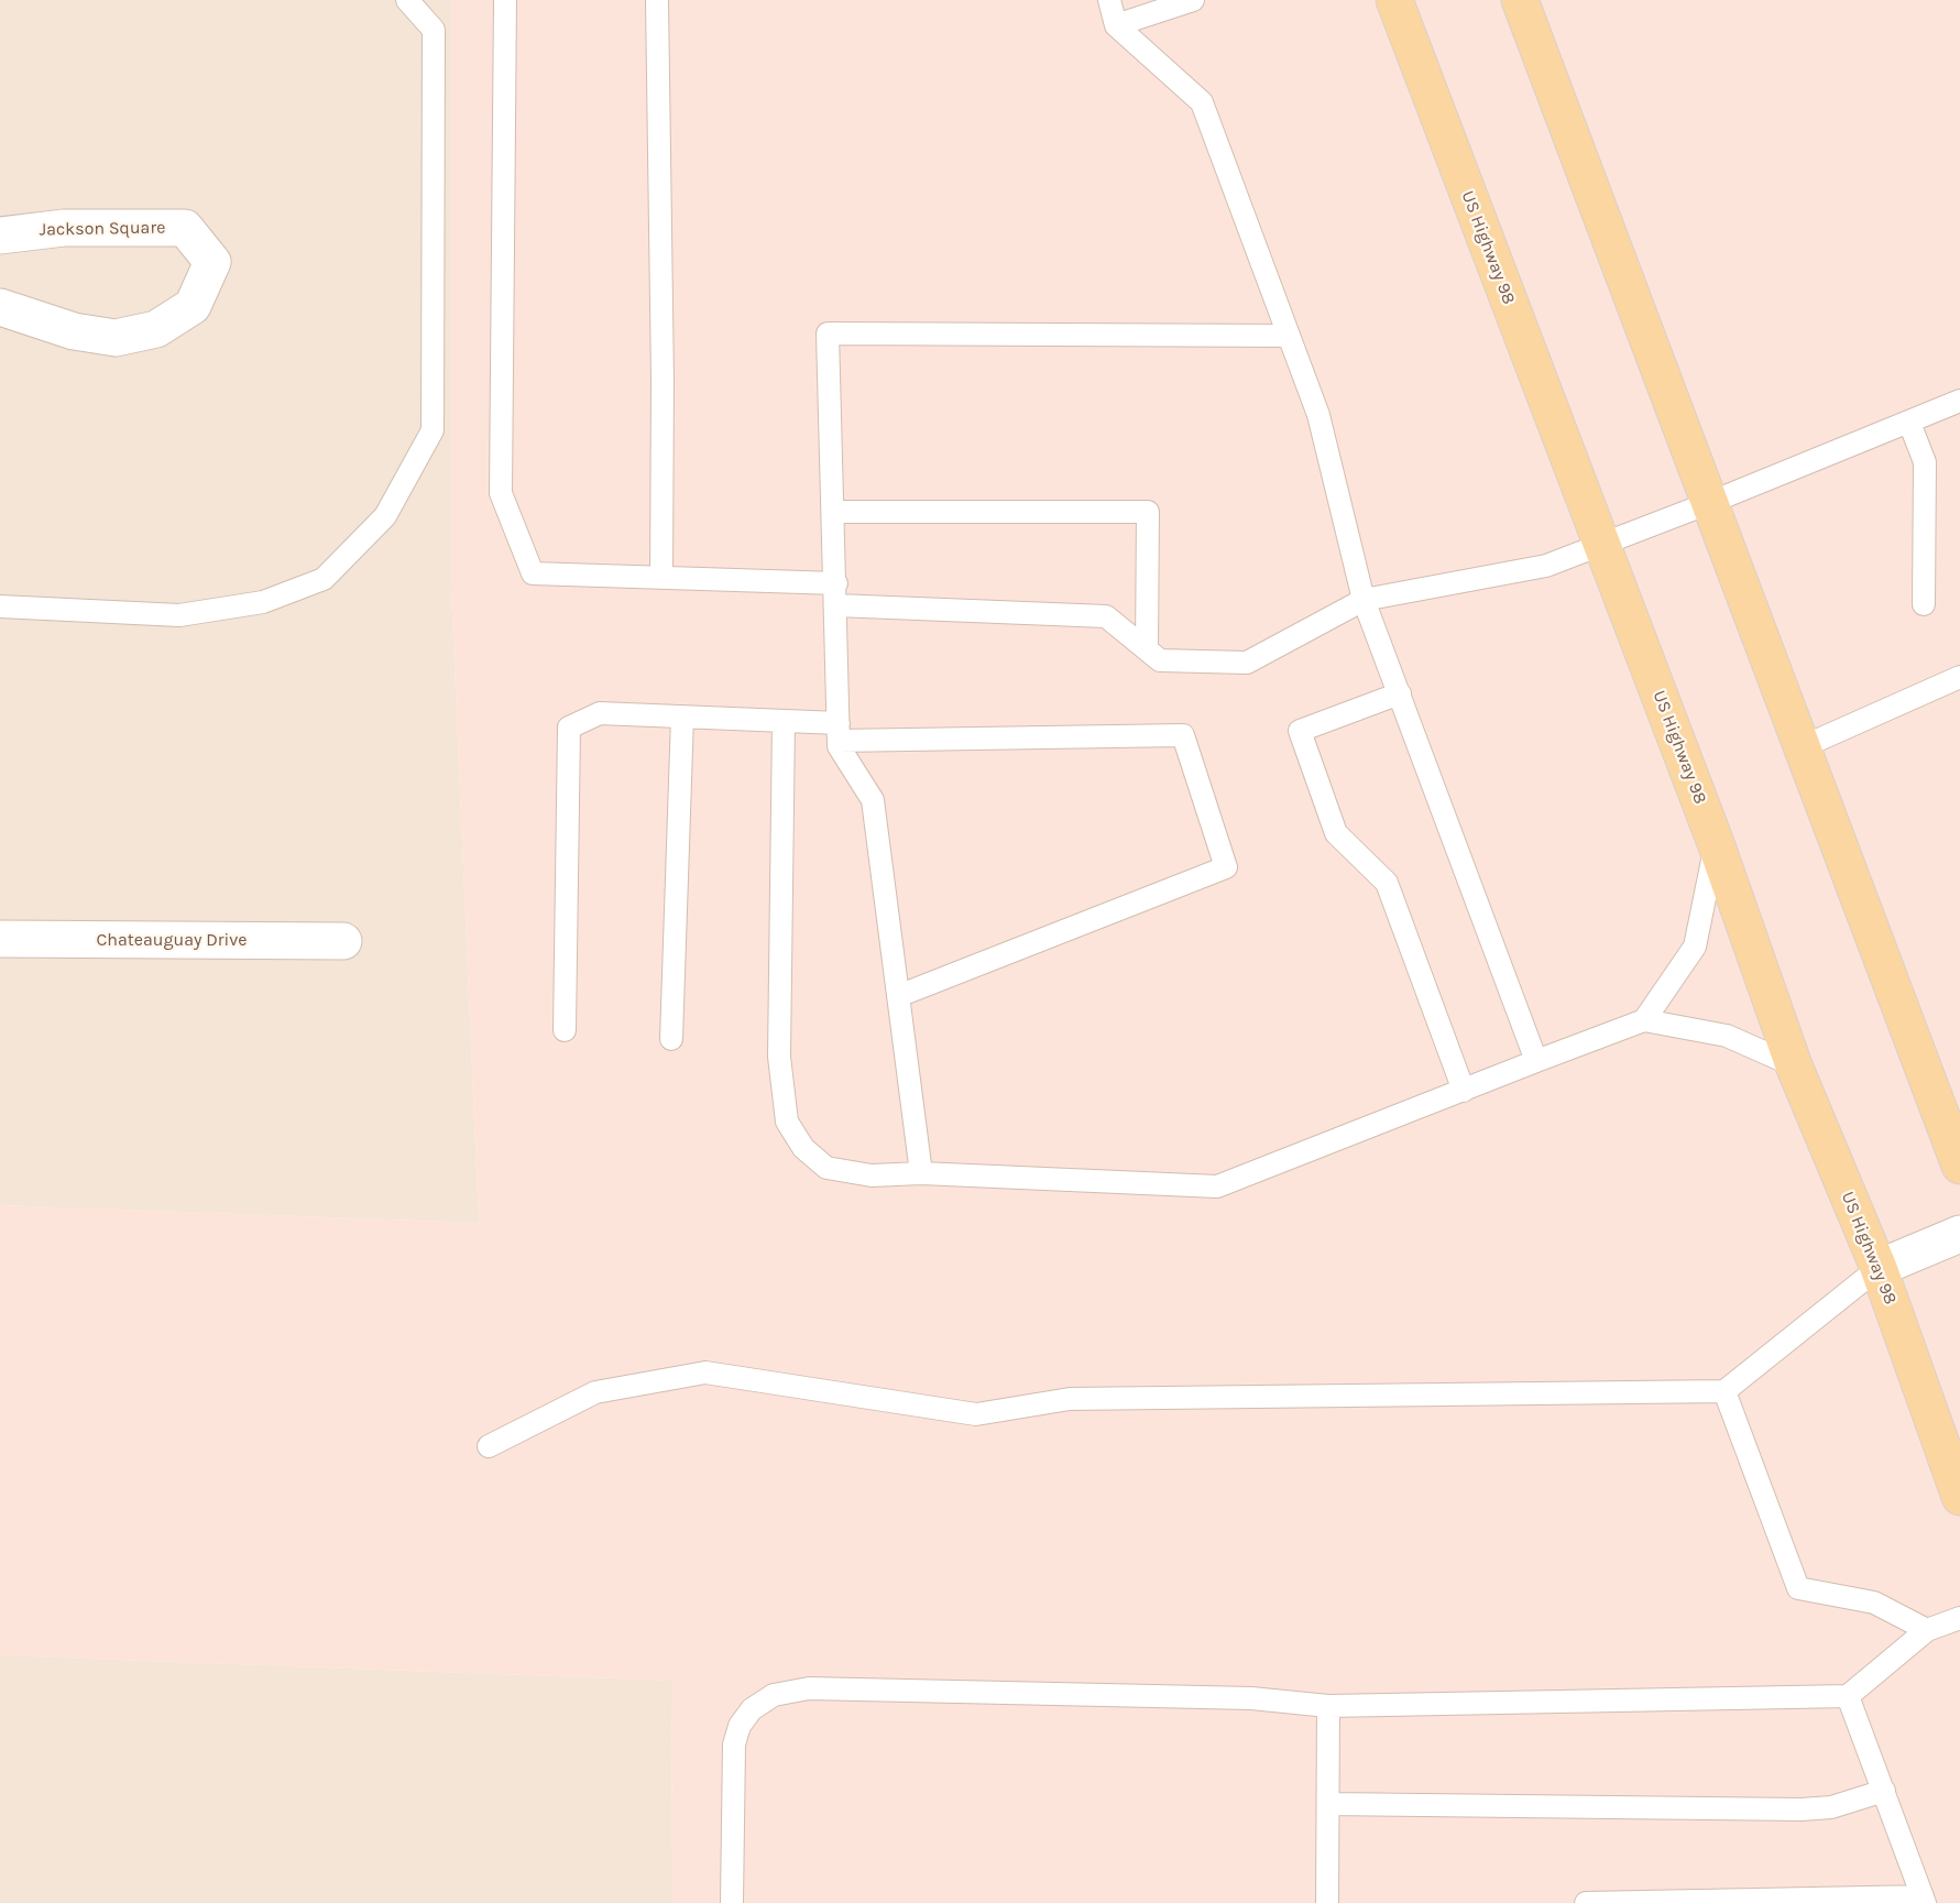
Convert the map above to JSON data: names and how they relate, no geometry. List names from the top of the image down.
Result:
{
  "streets": {
    "main road": ["US Highway 98"],
    "street": ["Jackson Square", "Chateauguay Drive"]
  }
}
